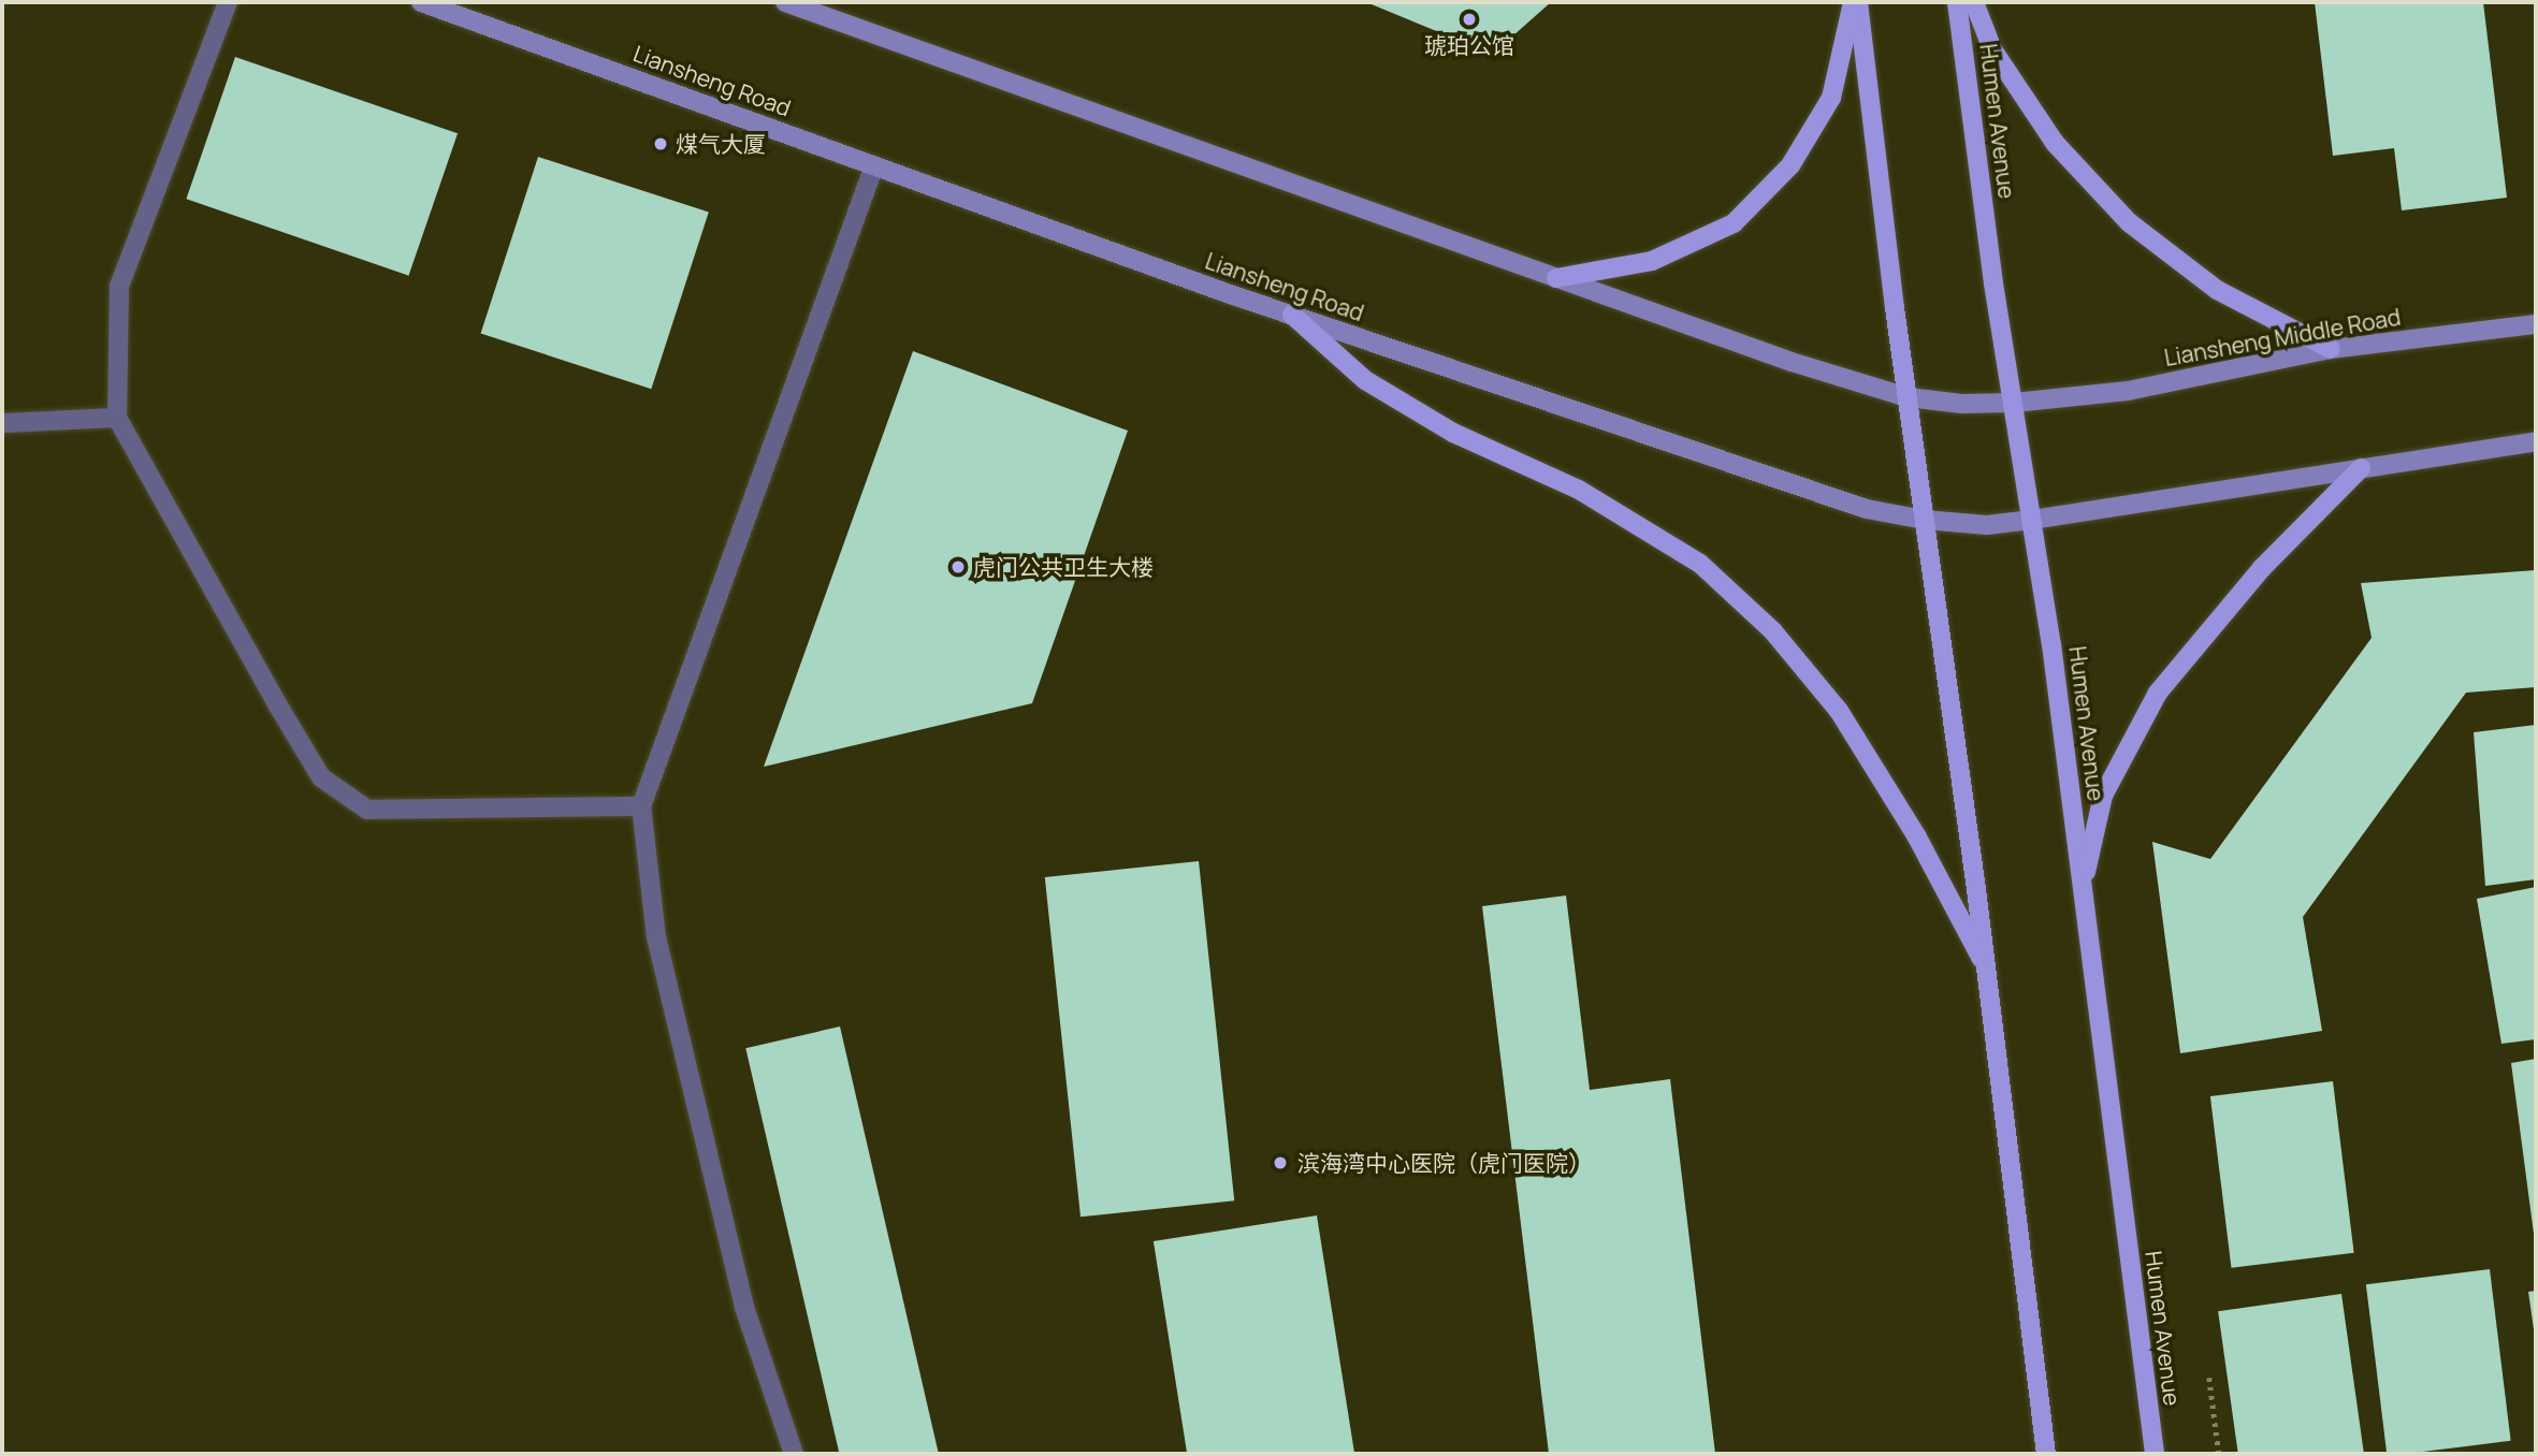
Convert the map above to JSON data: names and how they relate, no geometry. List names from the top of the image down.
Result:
{
  "streets": {
    "main road": ["Liansheng Road", "Humen Avenue", "Liansheng Middle Road"]
  },
  "crossings": [
    ["Liansheng Road", "Humen Avenue"],
    ["Humen Avenue", "Liansheng Middle Road"]
  ],
  "places": [
    "琥珀公馆",
    "煤气大厦",
    "虎门公共卫生大楼",
    "滨海湾中心医院（虎门医院）"
  ]
}
